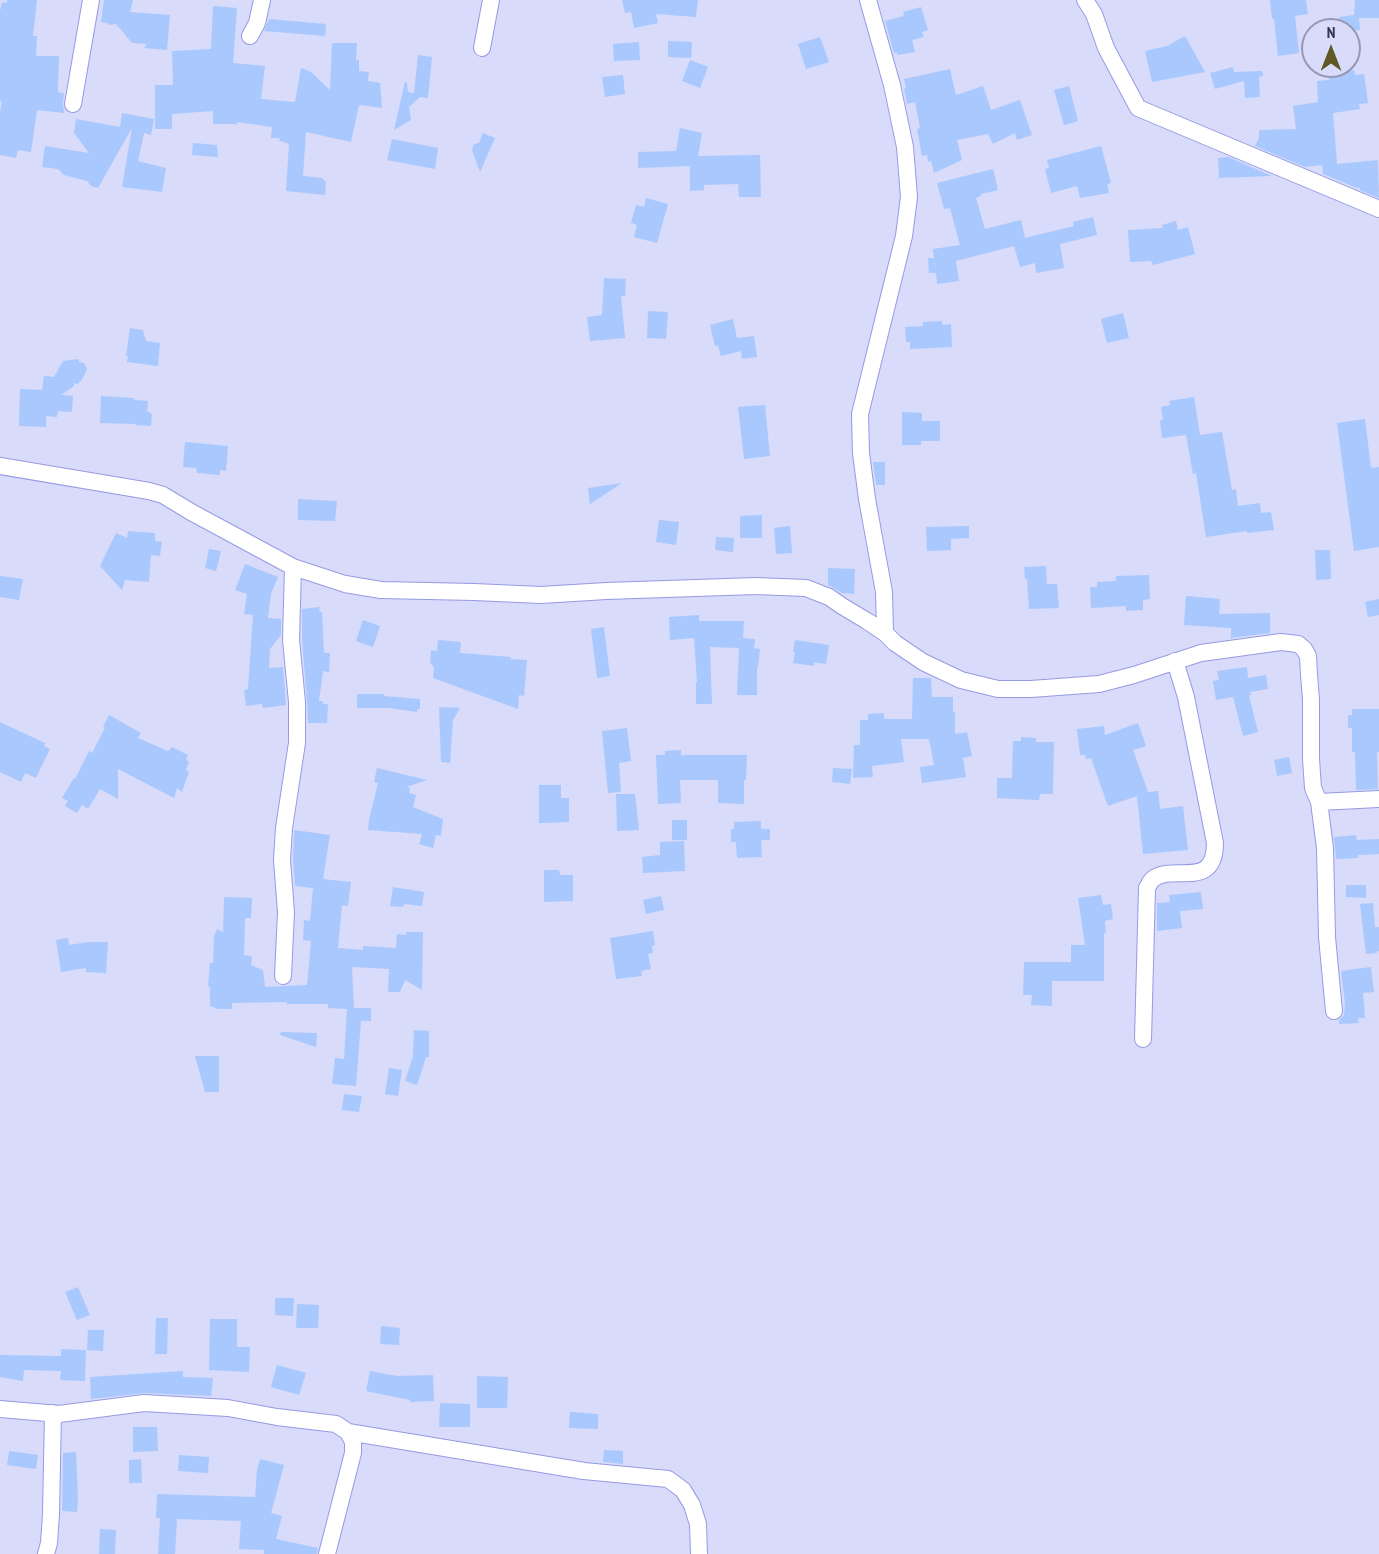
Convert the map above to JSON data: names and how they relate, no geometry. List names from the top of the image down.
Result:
{
  "north": "top"
}
